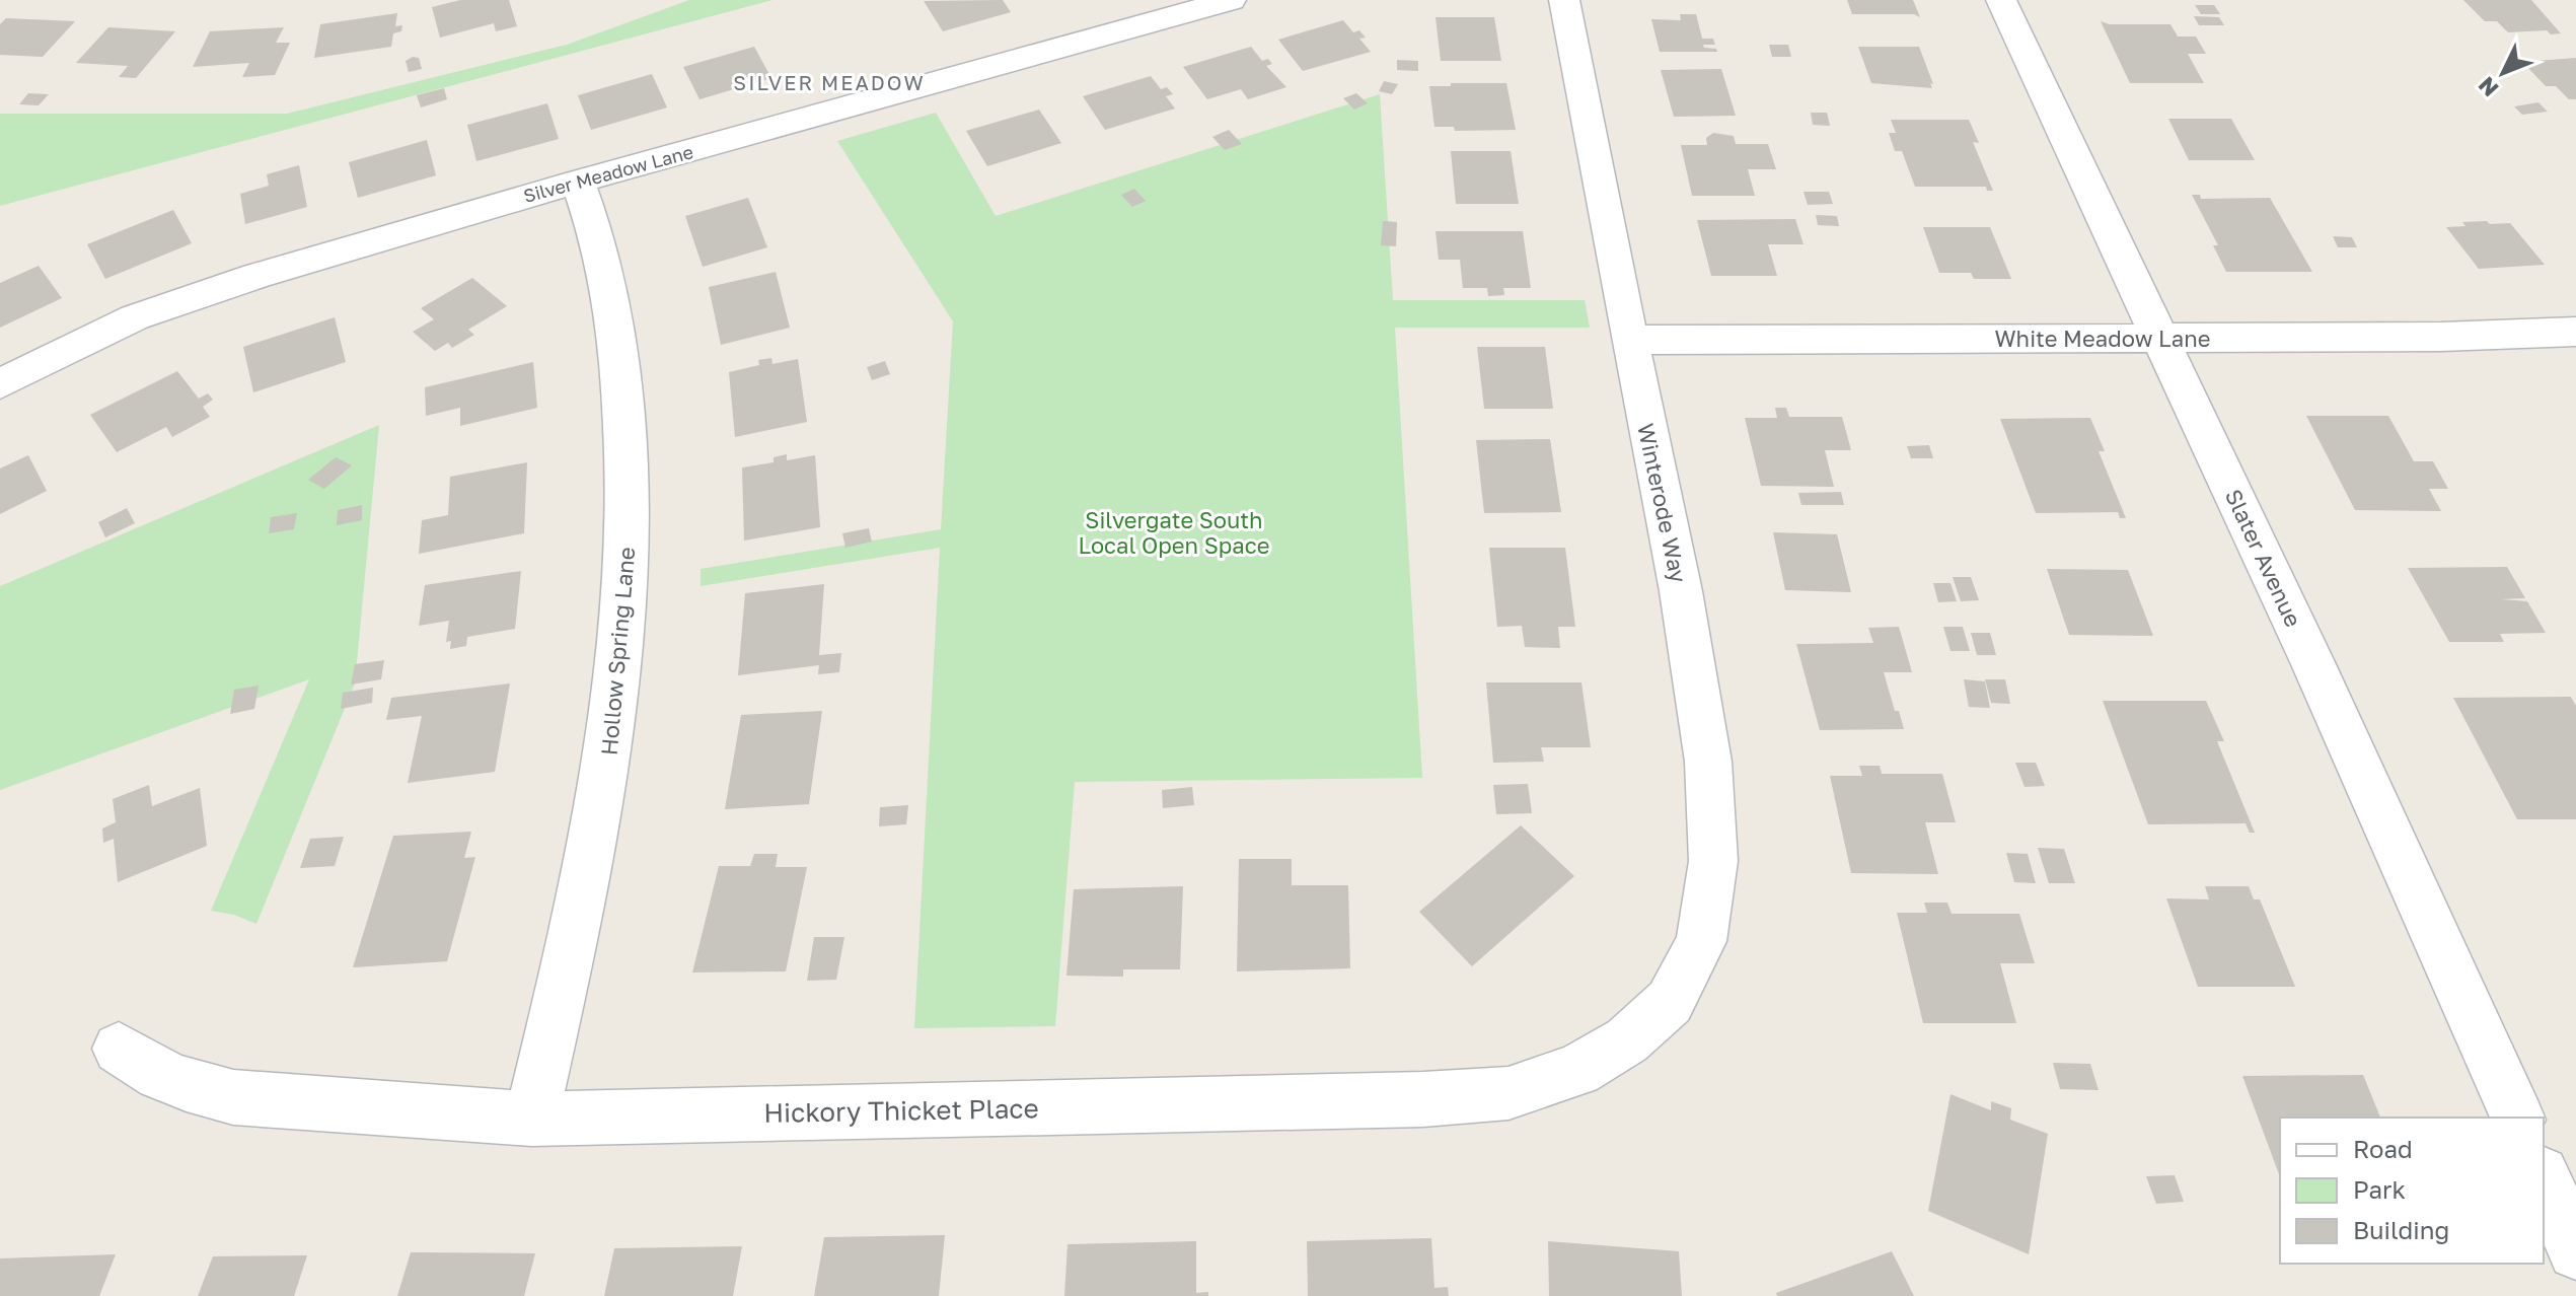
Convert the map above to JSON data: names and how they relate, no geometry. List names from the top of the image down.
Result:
{
  "streets": {
    "street": [
      "Silver Meadow Lane",
      "White Meadow Lane",
      "Winterode Way",
      "Slater Avenue",
      "Hollow Spring Lane",
      "Hickory Thicket Place"
    ]
  },
  "crossings": [
    ["Silver Meadow Lane", "Hollow Spring Lane"],
    ["White Meadow Lane", "Winterode Way"],
    ["White Meadow Lane", "Slater Avenue"],
    ["Winterode Way", "Hickory Thicket Place"],
    ["Hollow Spring Lane", "Hickory Thicket Place"]
  ],
  "districts": ["SILVER MEADOW"],
  "parks": ["Silvergate South Local Open Space"],
  "legend": ["Road", "Park", "Building"],
  "north": "bottom left"
}
